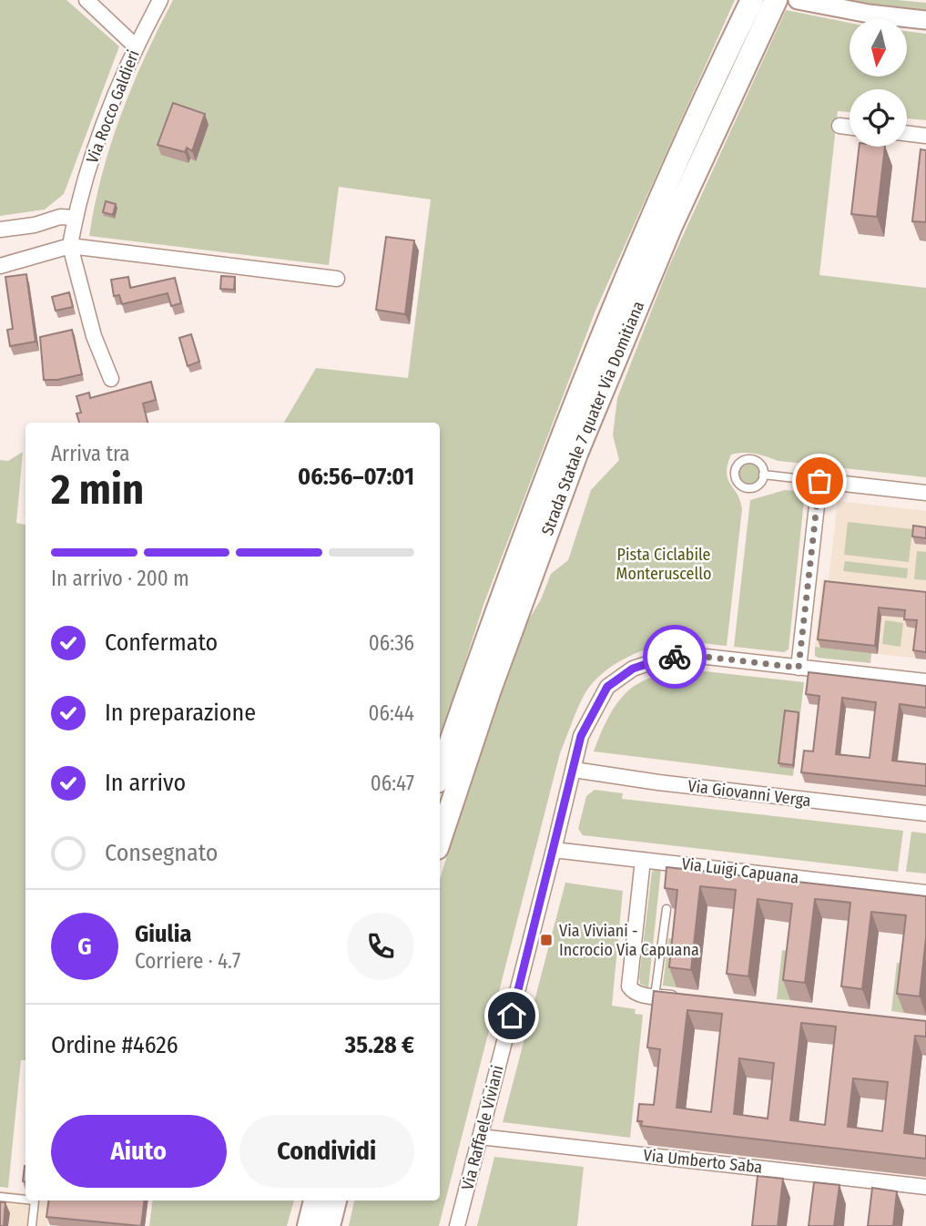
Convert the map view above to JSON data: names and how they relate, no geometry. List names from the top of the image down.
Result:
{
  "streets": {
    "highway": ["Strada Statale 7 quater Via Domitiana"],
    "street": [
      "Via Rocco Galdieri",
      "Via Giovanni Verga",
      "Via Luigi Capuana",
      "Via Raffaele Viviani",
      "Via Umberto Saba"
    ]
  },
  "crossings": [
    ["Via Giovanni Verga", "Via Raffaele Viviani"],
    ["Via Luigi Capuana", "Via Raffaele Viviani"],
    ["Via Raffaele Viviani", "Via Umberto Saba"]
  ],
  "parks": ["Pista Ciclabile Monteruscello"],
  "places": {
    "transit": ["Via Viviani - Incrocio Via Capuana"]
  },
  "north": "bottom",
  "page": {
    "heading": ["2 min", "Arriva tra", "06:56–07:01"],
    "panel": [
      "Giulia",
      "Corriere · 4.7",
      "Ordine #4626",
      "35.28 €"
    ],
    "bar": "In arrivo · 200 m",
    "list": [
      ["Confermato", "06:36"],
      ["In preparazione", "06:44"],
      ["In arrivo", "06:47"],
      "Consegnato"
    ],
    "round": "G",
    "buttons": ["Aiuto", "Condividi"]
  }
}
